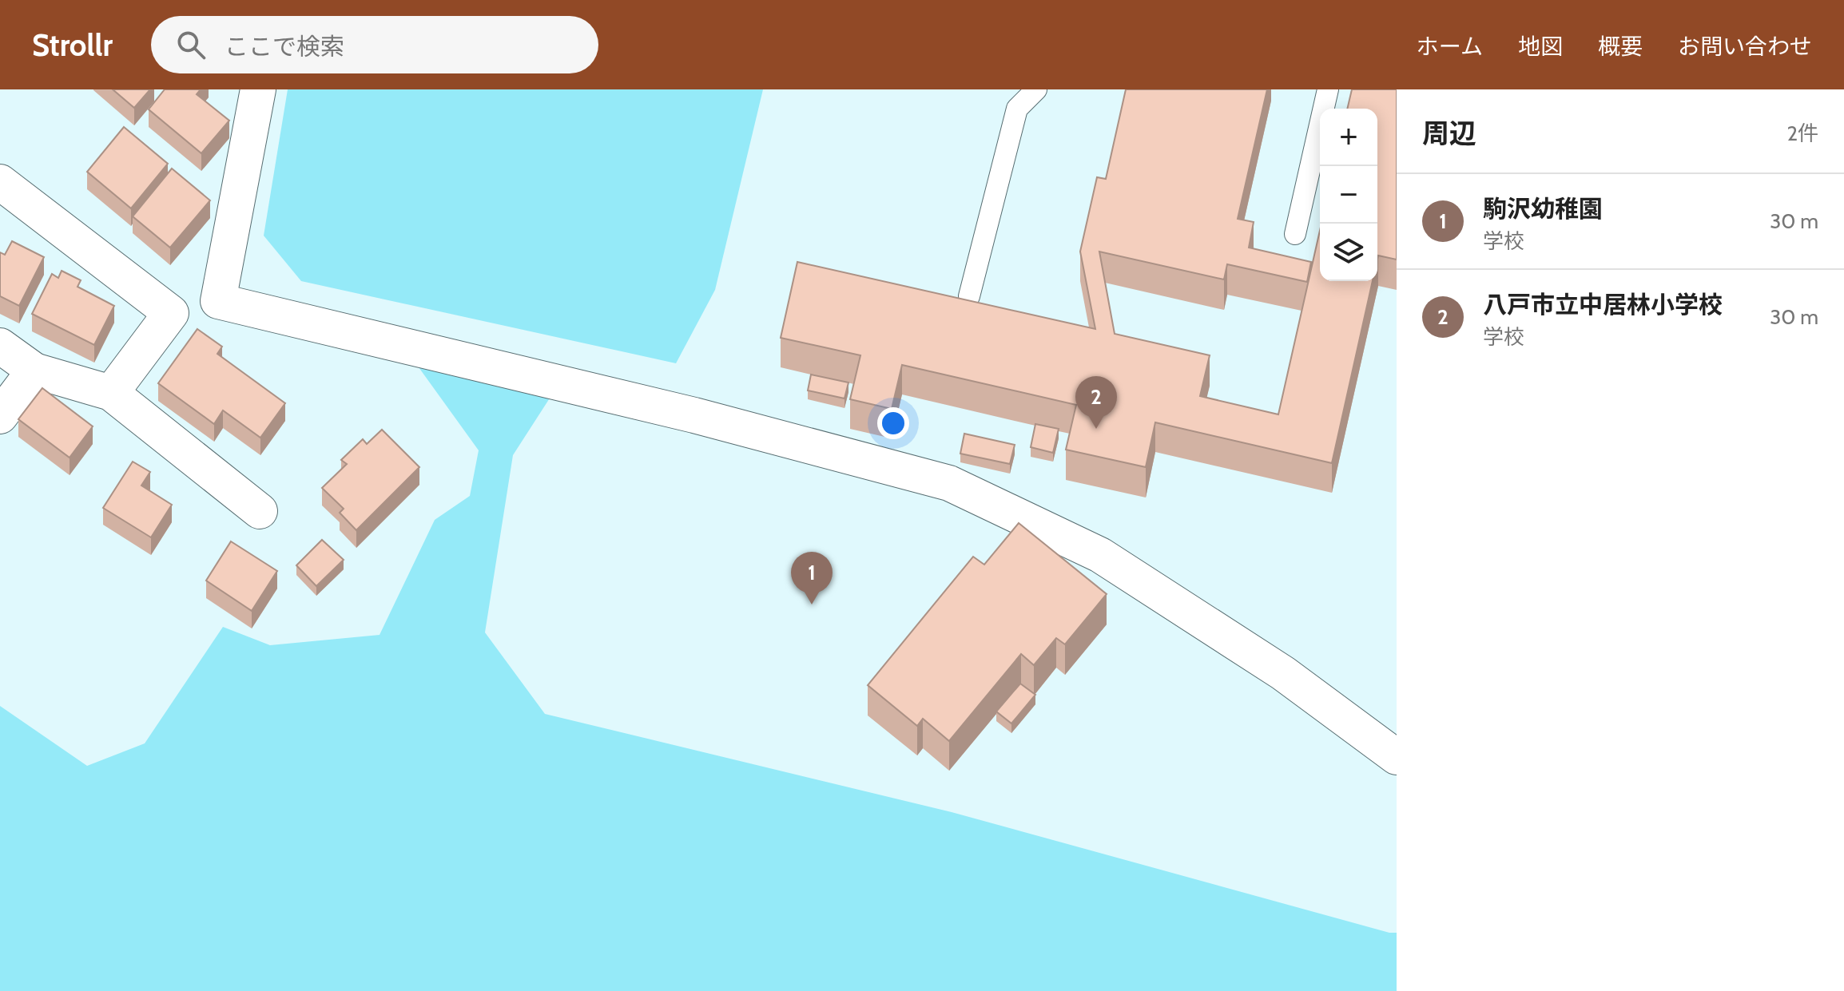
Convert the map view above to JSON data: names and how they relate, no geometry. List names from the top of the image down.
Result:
{
  "page": {
    "header": "Strollr",
    "search": "ここで検索",
    "nav": [
      "ホーム",
      "地図",
      "概要",
      "お問い合わせ"
    ],
    "heading": ["周辺", "2件"],
    "map_buttons": ["+", "−"],
    "list": [
      {
        "mark": "1",
        "name": "駒沢幼稚園",
        "note": "学校",
        "value": "30 m"
      },
      {
        "mark": "2",
        "name": "八戸市立中居林小学校",
        "note": "学校",
        "value": "30 m"
      }
    ],
    "pins": ["2", "1"]
  }
}
